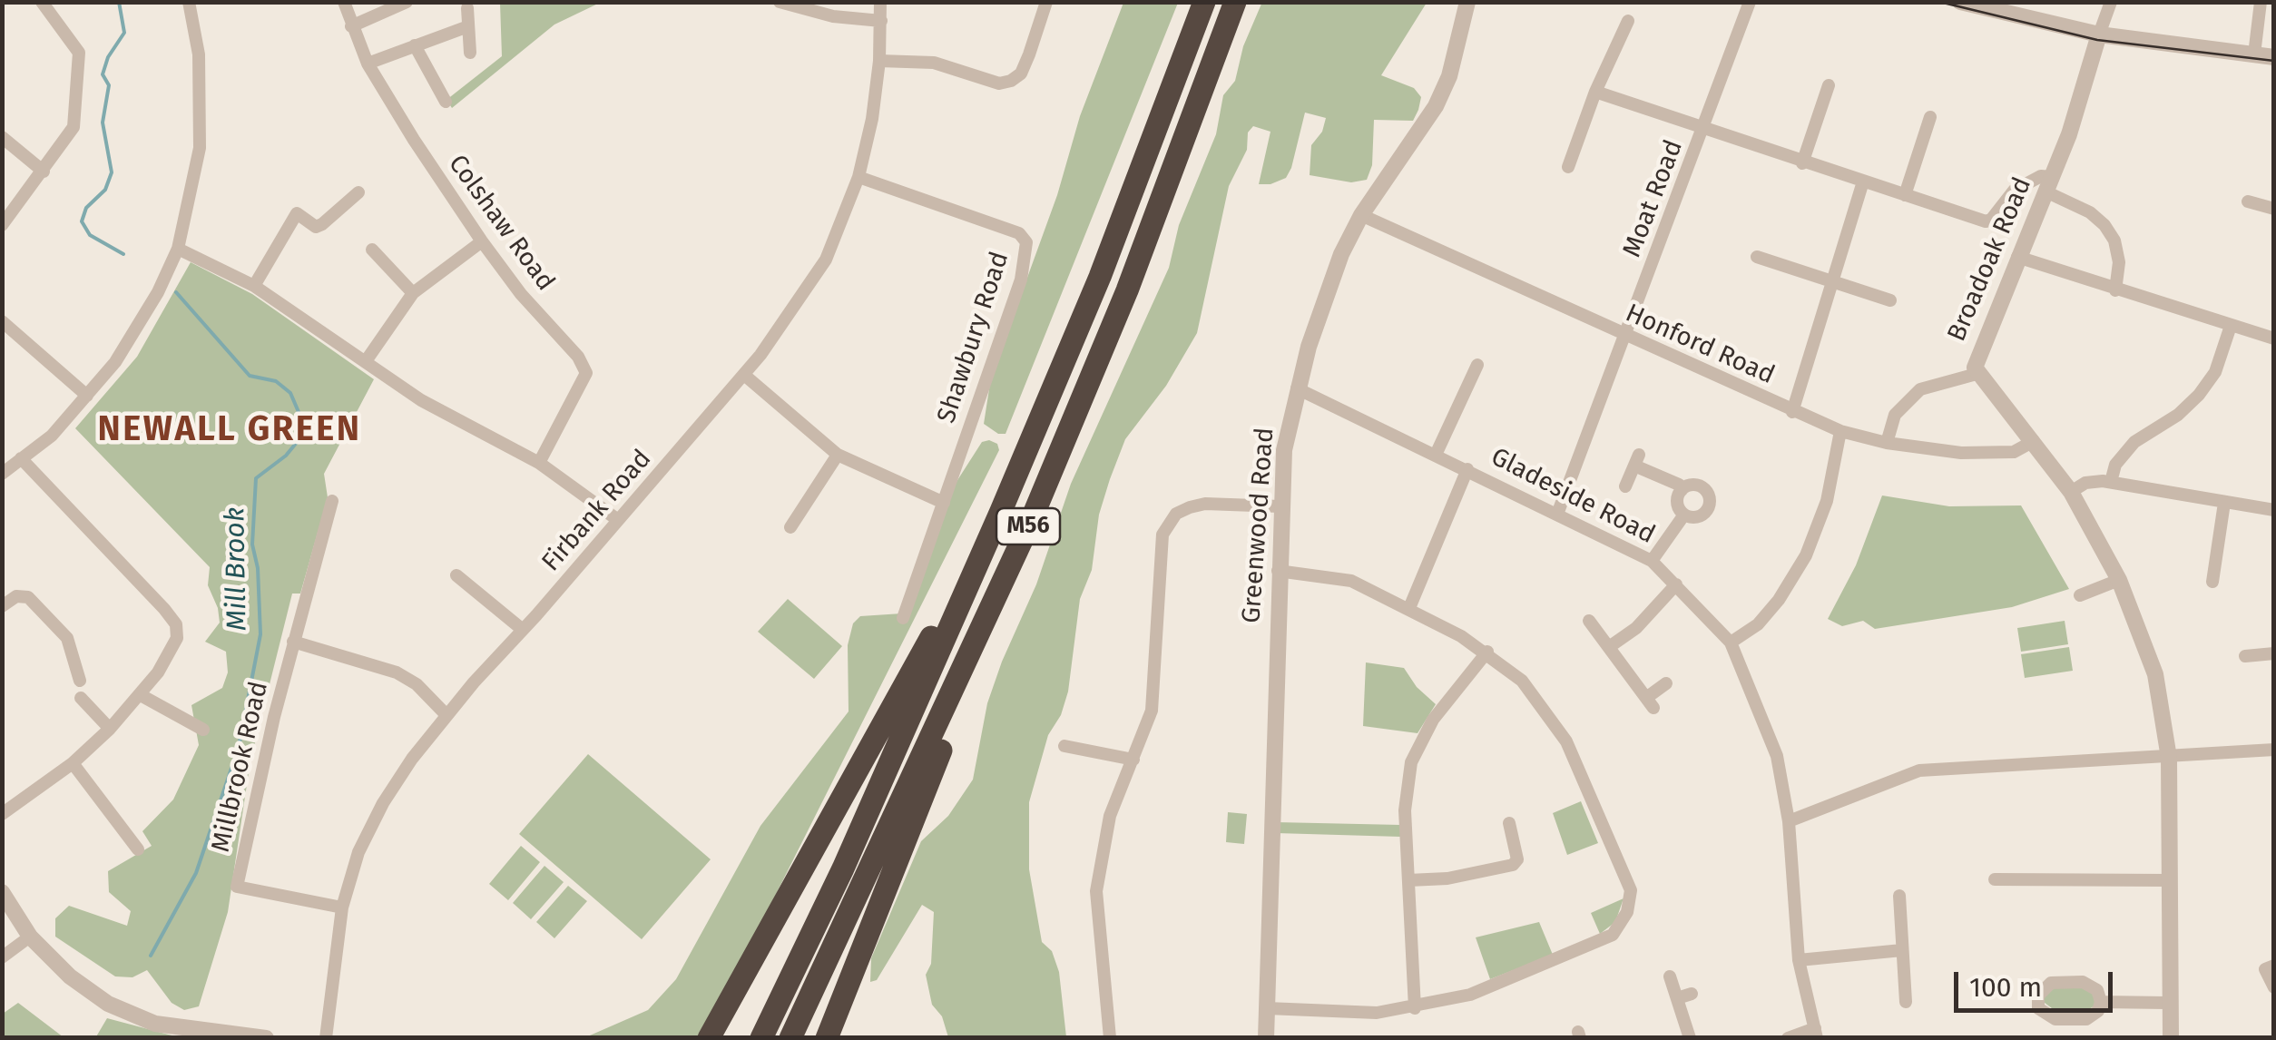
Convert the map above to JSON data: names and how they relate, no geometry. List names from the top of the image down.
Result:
{
  "streets": {
    "highway": ["M56"],
    "street": [
      "Moat Road",
      "Colshaw Road",
      "Broadoak Road",
      "Shawbury Road",
      "Honford Road",
      "Gladeside Road",
      "Firbank Road",
      "Greenwood Road",
      "Millbrook Road"
    ]
  },
  "crossings": [
    ["Moat Road", "Honford Road"],
    ["Moat Road", "Gladeside Road"],
    ["Broadoak Road", "Honford Road"],
    ["Shawbury Road", "Firbank Road"],
    ["Honford Road", "Greenwood Road"],
    ["Gladeside Road", "Greenwood Road"],
    ["Firbank Road", "Millbrook Road"]
  ],
  "districts": ["NEWALL GREEN"],
  "water": ["Mill Brook"],
  "scale_bar": "100 m"
}
